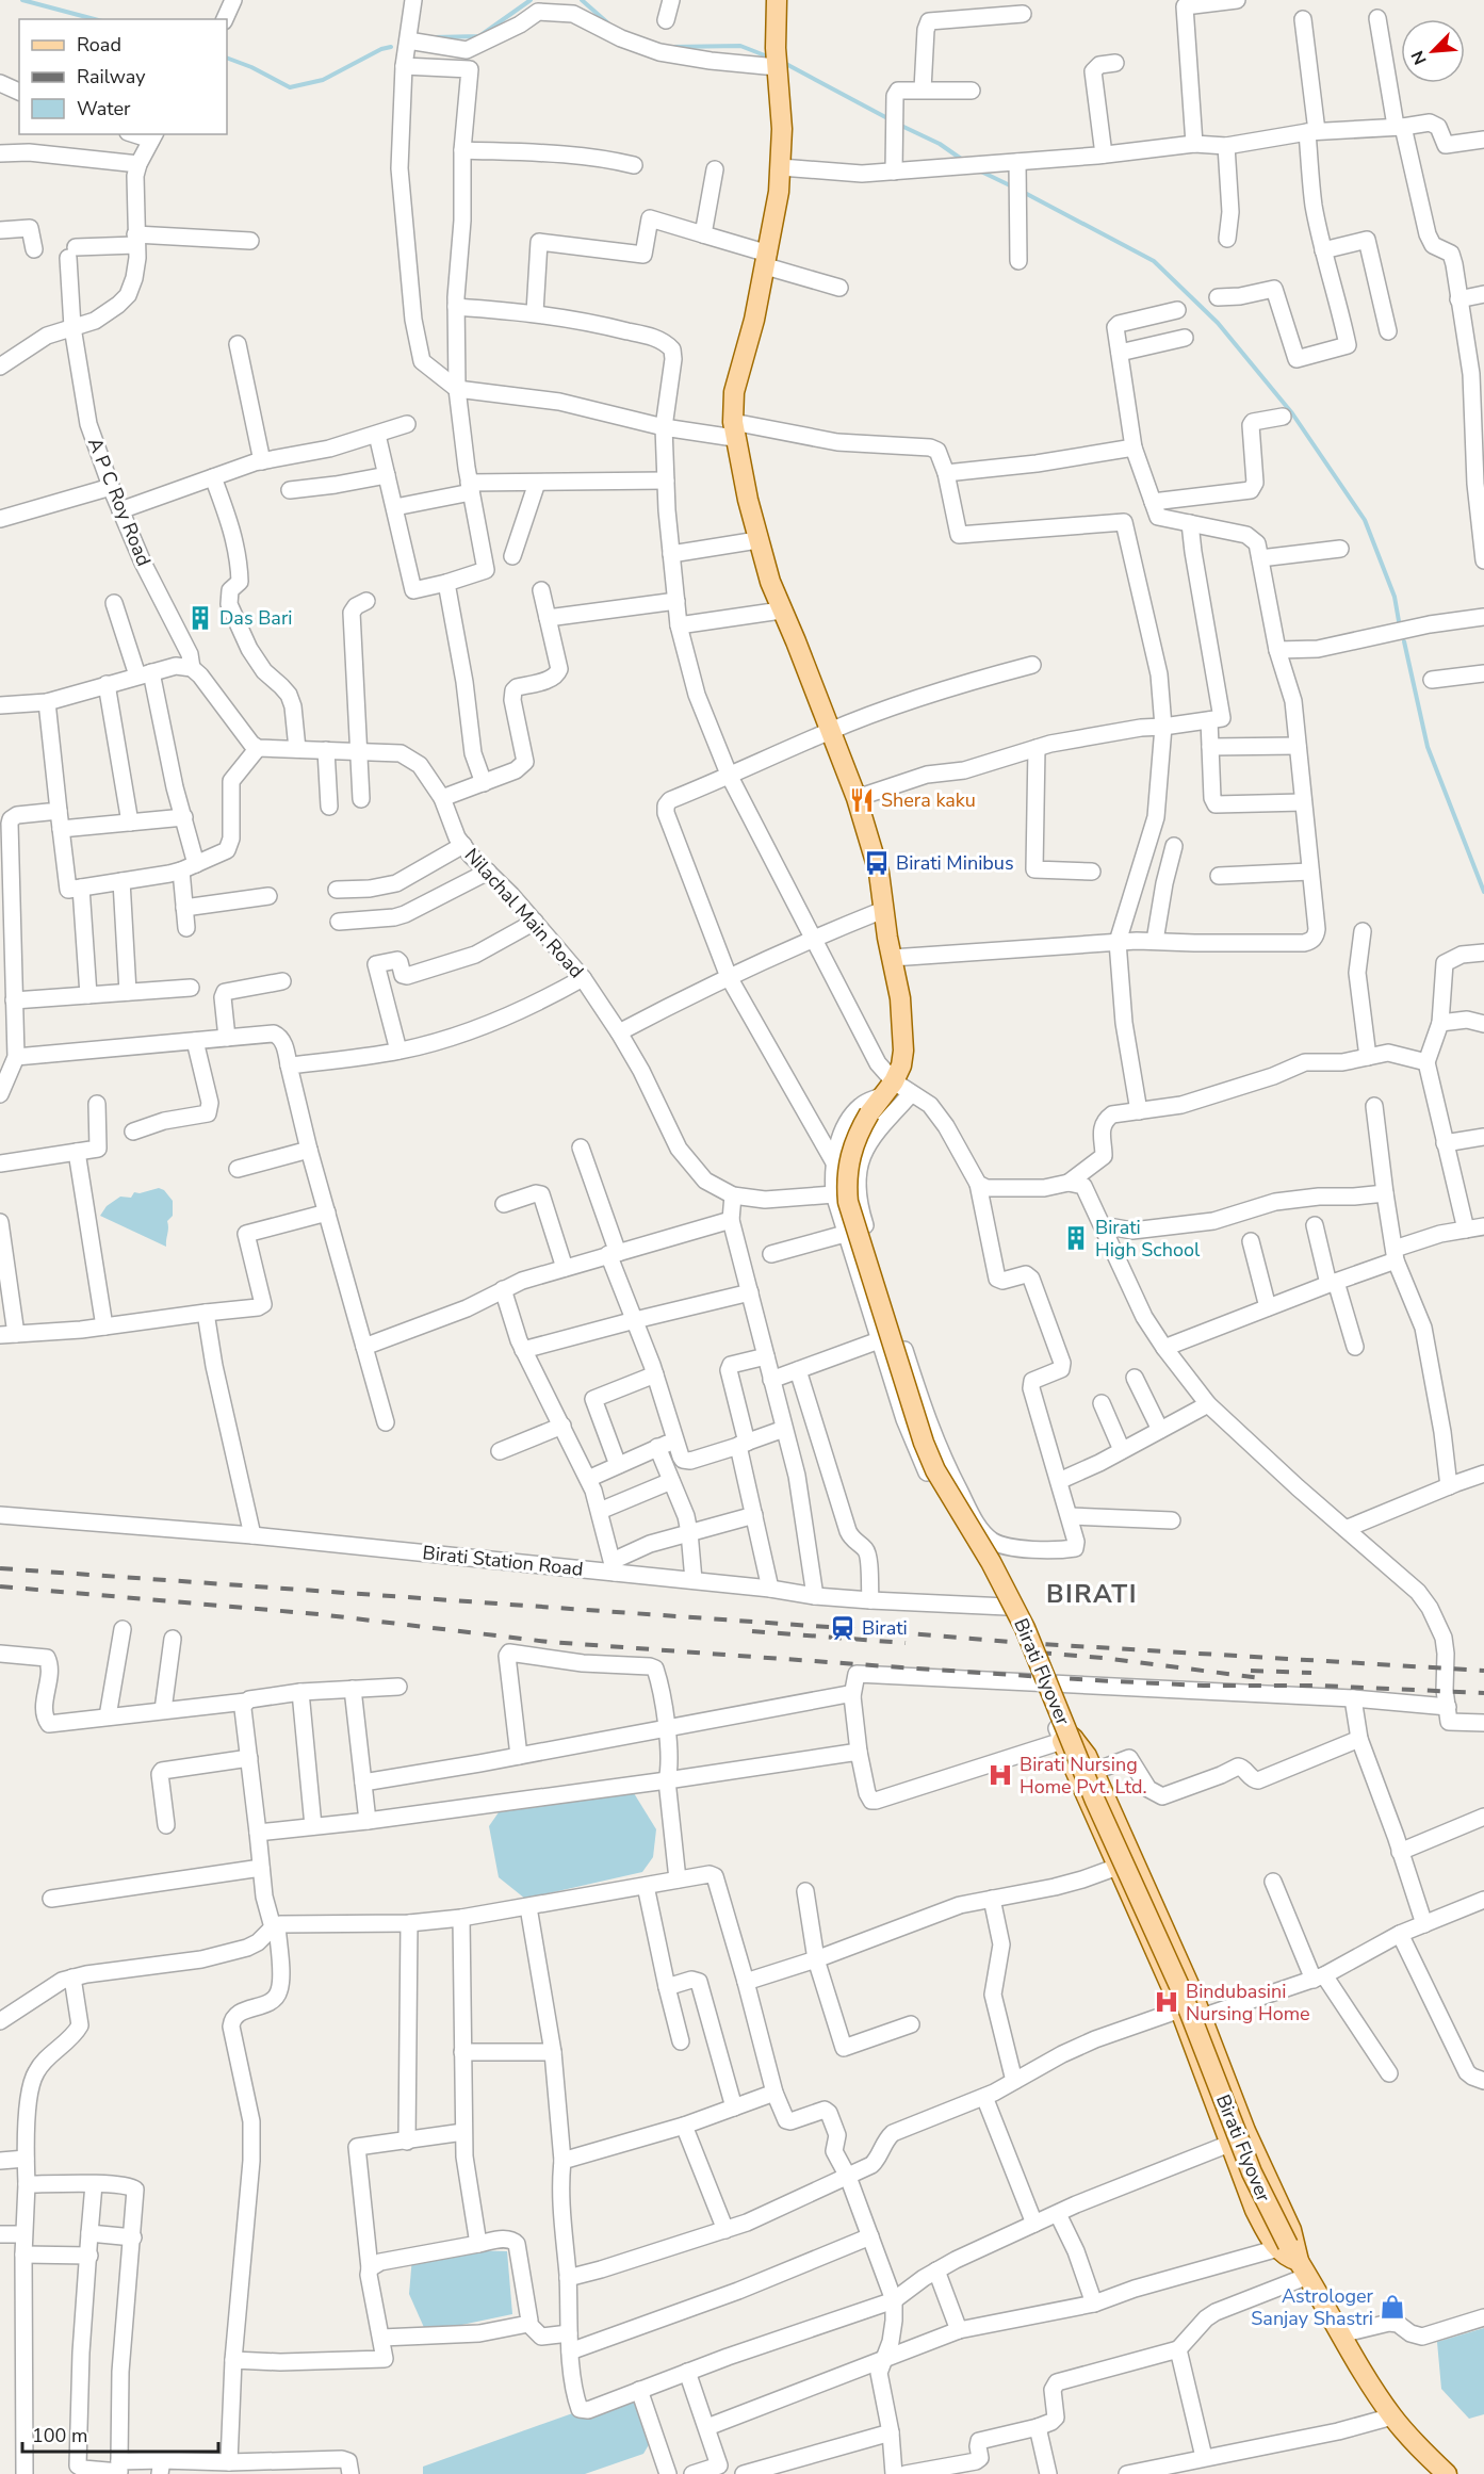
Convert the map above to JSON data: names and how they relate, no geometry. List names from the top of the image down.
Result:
{
  "streets": {
    "main road": ["Birati Flyover"],
    "street": ["A P C Roy Road", "Nilachal Main Road", "Birati Station Road"]
  },
  "districts": ["BIRATI"],
  "places": {
    "building": ["Das Bari", "Birati High School"],
    "restaurant": ["Shera kaku"],
    "bus stop": ["Birati Minibus"],
    "station": ["Birati"],
    "hospital": ["Birati Nursing Home Pvt. Ltd.", "Bindubasini Nursing Home"],
    "shop": ["Astrologer Sanjay Shastri"]
  },
  "legend": ["Road", "Railway", "Water"],
  "scale_bar": "100 m",
  "north": "bottom left"
}
